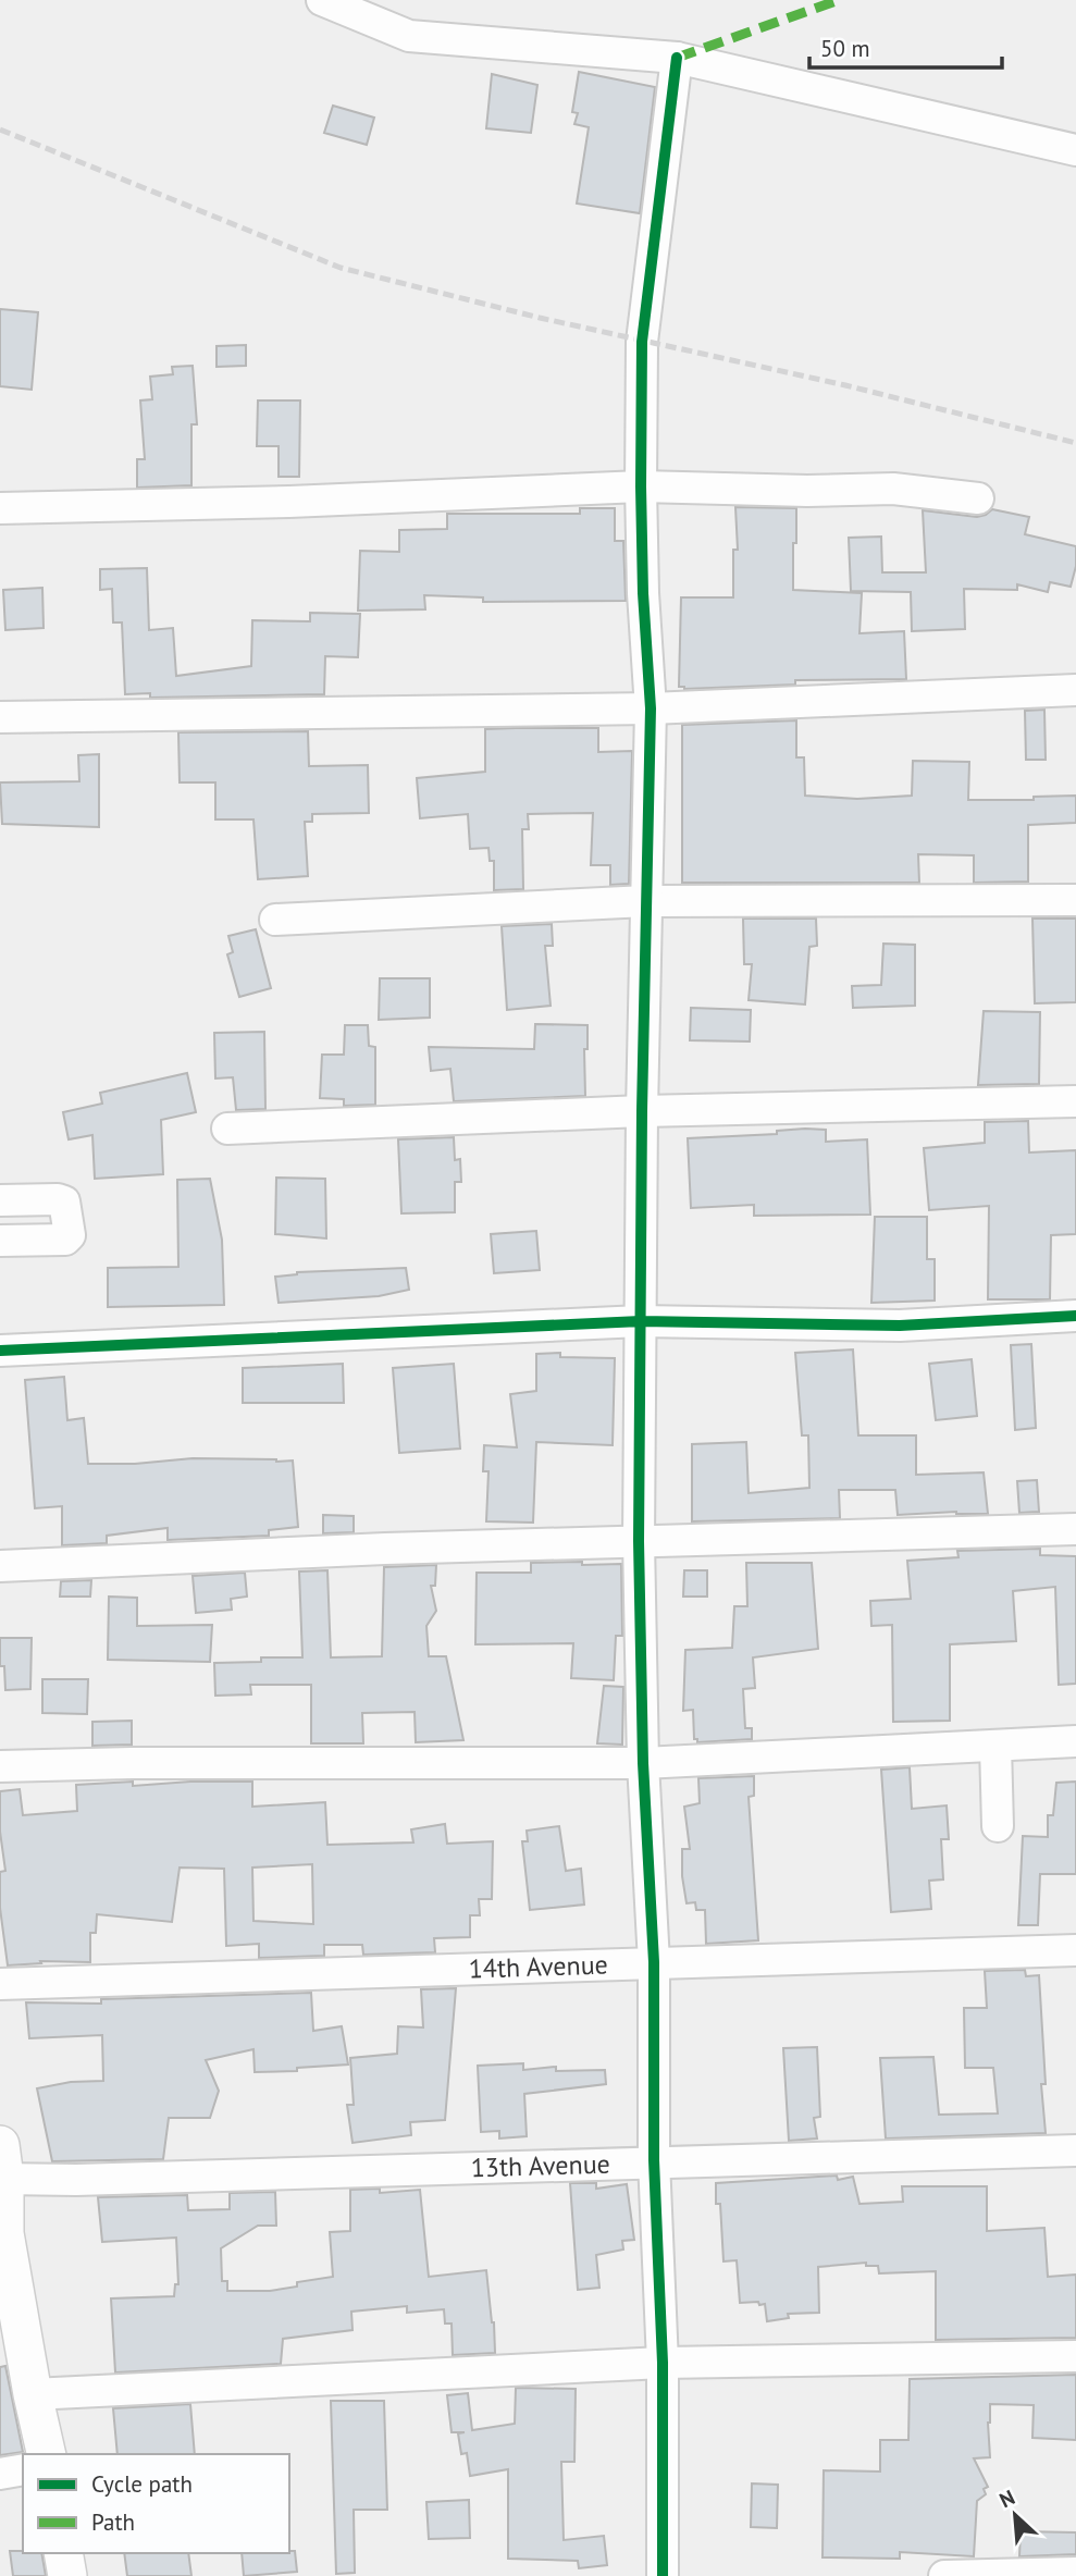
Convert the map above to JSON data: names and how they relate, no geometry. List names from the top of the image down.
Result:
{
  "streets": {
    "street": ["14th Avenue", "13th Avenue"]
  },
  "legend": ["Cycle path", "Path"],
  "scale_bar": "50 m",
  "north": "top left"
}
